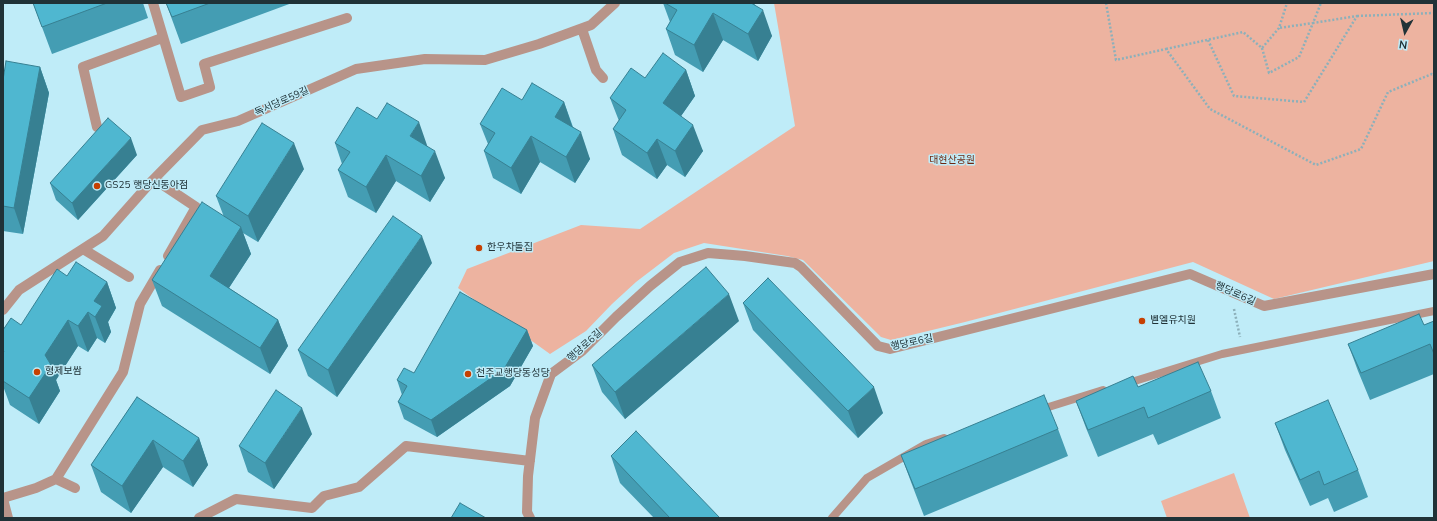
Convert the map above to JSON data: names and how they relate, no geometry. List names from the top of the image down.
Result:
{
  "streets": {
    "street": ["독서당로59길", "행당로6길"]
  },
  "parks": ["대현산공원"],
  "places": [
    "GS25 행당신동아점",
    "한우차돌집",
    "벧엘유치원",
    "형제보쌈",
    "천주교행당동성당"
  ],
  "north": "bottom"
}
